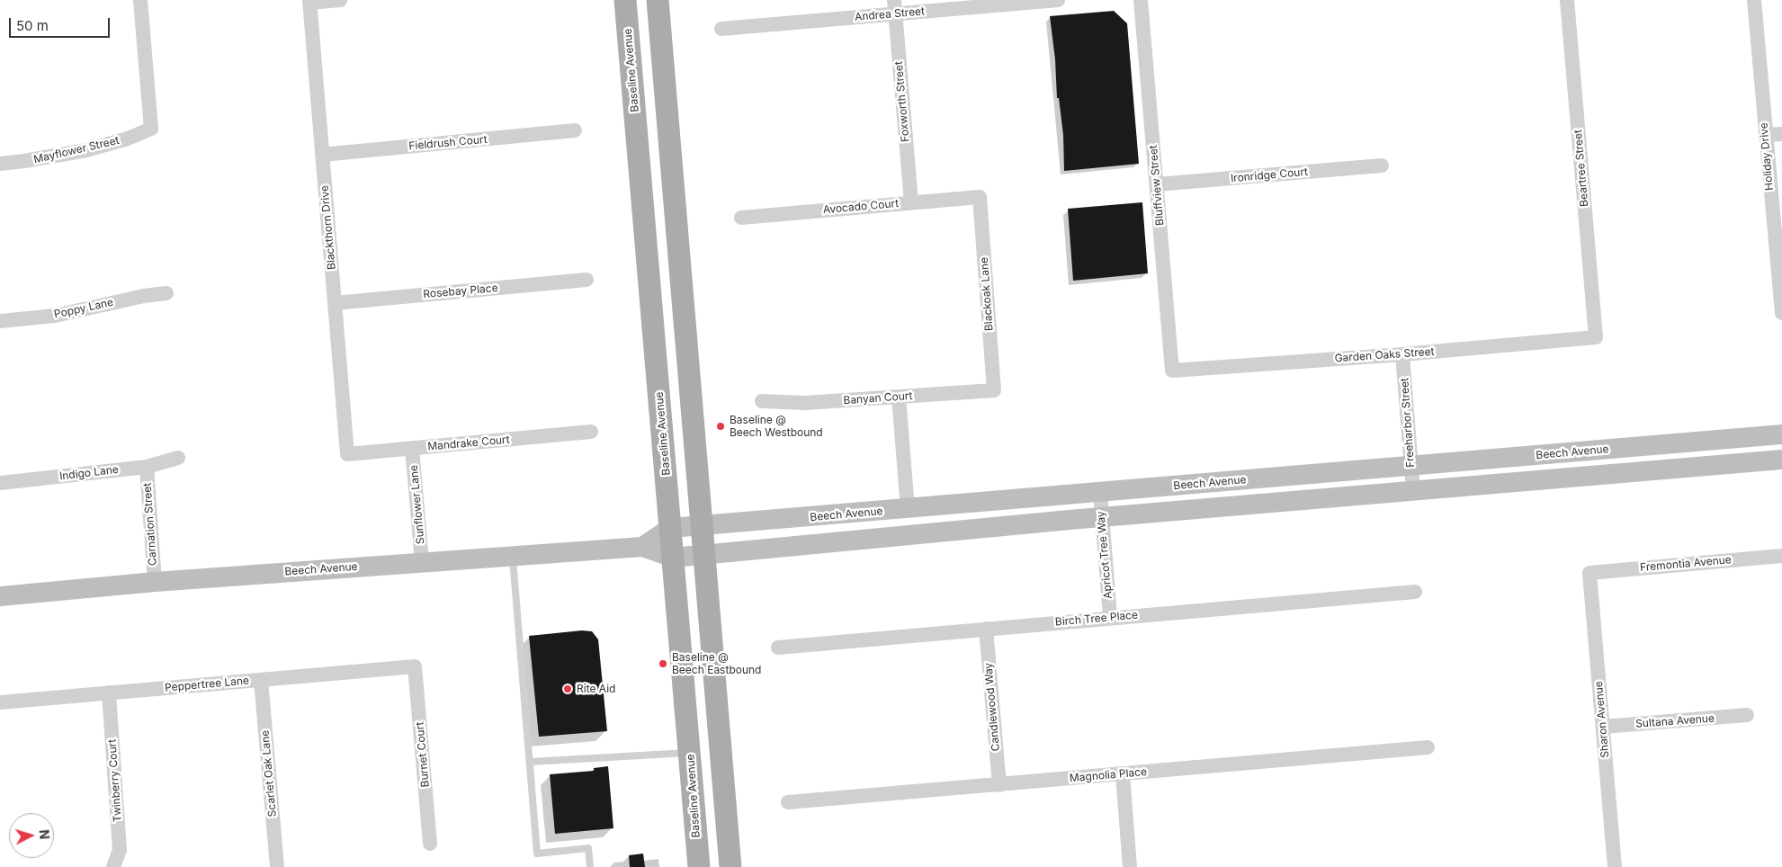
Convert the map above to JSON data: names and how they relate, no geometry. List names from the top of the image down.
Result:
{
  "streets": {
    "main road": ["Baseline Avenue", "Beech Avenue"],
    "street": [
      "Andrea Street",
      "Foxworth Street",
      "Fieldrush Court",
      "Mayflower Street",
      "Holiday Drive",
      "Beartree Street",
      "Ironridge Court",
      "Bluffview Street",
      "Avocado Court",
      "Blackthorn Drive",
      "Rosebay Place",
      "Blackoak Lane",
      "Poppy Lane",
      "Garden Oaks Street",
      "Banyan Court",
      "Freeharbor Street",
      "Mandrake Court",
      "Indigo Lane",
      "Sunflower Lane",
      "Carnation Street",
      "Apricot Tree Way",
      "Fremontia Avenue",
      "Birch Tree Place",
      "Peppertree Lane",
      "Candlewood Way",
      "Sharon Avenue",
      "Sultana Avenue",
      "Burnet Court",
      "Scarlet Oak Lane",
      "Magnolia Place",
      "Twinberry Court"
    ]
  },
  "crossings": [
    ["Andrea Street", "Foxworth Street"],
    ["Baseline Avenue", "Beech Avenue"],
    ["Foxworth Street", "Avocado Court"],
    ["Fieldrush Court", "Blackthorn Drive"],
    ["Beartree Street", "Garden Oaks Street"],
    ["Ironridge Court", "Bluffview Street"],
    ["Bluffview Street", "Garden Oaks Street"],
    ["Avocado Court", "Blackoak Lane"],
    ["Blackthorn Drive", "Rosebay Place"],
    ["Blackthorn Drive", "Mandrake Court"],
    ["Blackoak Lane", "Banyan Court"],
    ["Garden Oaks Street", "Freeharbor Street"],
    ["Freeharbor Street", "Beech Avenue"],
    ["Mandrake Court", "Sunflower Lane"],
    ["Beech Avenue", "Sunflower Lane"],
    ["Beech Avenue", "Carnation Street"],
    ["Beech Avenue", "Apricot Tree Way"],
    ["Indigo Lane", "Carnation Street"],
    ["Apricot Tree Way", "Birch Tree Place"],
    ["Fremontia Avenue", "Sharon Avenue"],
    ["Birch Tree Place", "Candlewood Way"],
    ["Peppertree Lane", "Burnet Court"],
    ["Peppertree Lane", "Scarlet Oak Lane"],
    ["Peppertree Lane", "Twinberry Court"],
    ["Candlewood Way", "Magnolia Place"],
    ["Sharon Avenue", "Sultana Avenue"]
  ],
  "places": ["Baseline @ Beech Westbound", "Baseline @ Beech Eastbound", "Rite Aid"],
  "scale_bar": "50 m",
  "north": "right"
}
